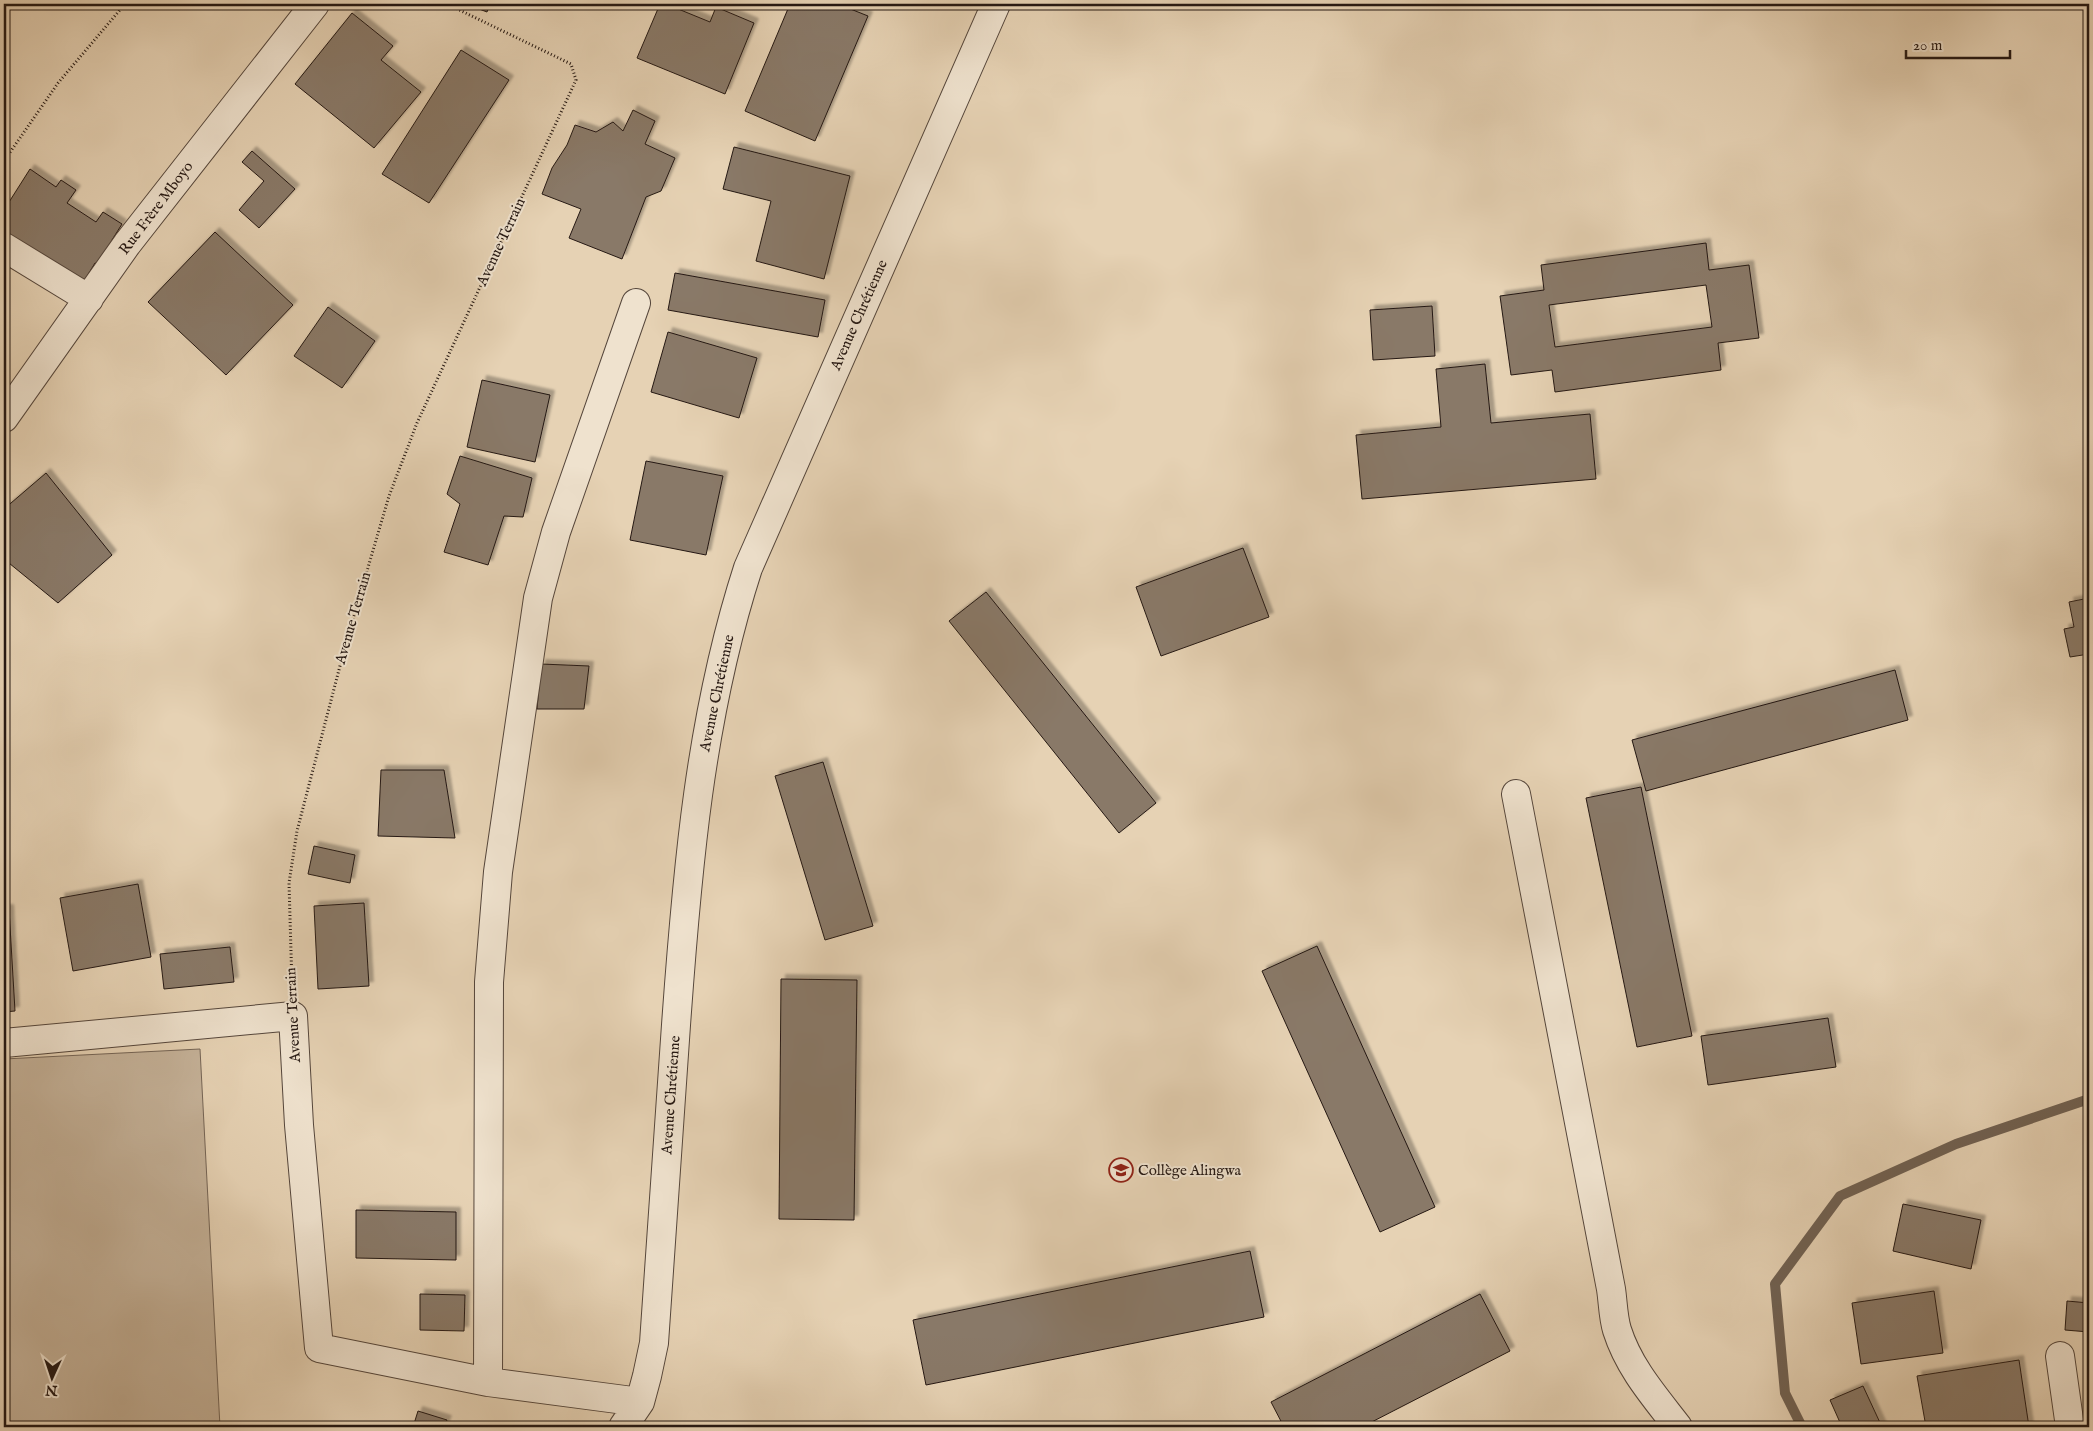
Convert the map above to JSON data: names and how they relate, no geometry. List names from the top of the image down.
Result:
{
  "streets": {
    "street": ["Rue Frère Mboyo", "Avenue Terrain", "Avenue Chrétienne"]
  },
  "places": {
    "school or university": ["Collège Alingwa"]
  },
  "scale_bar": "20 m",
  "north": "bottom"
}
